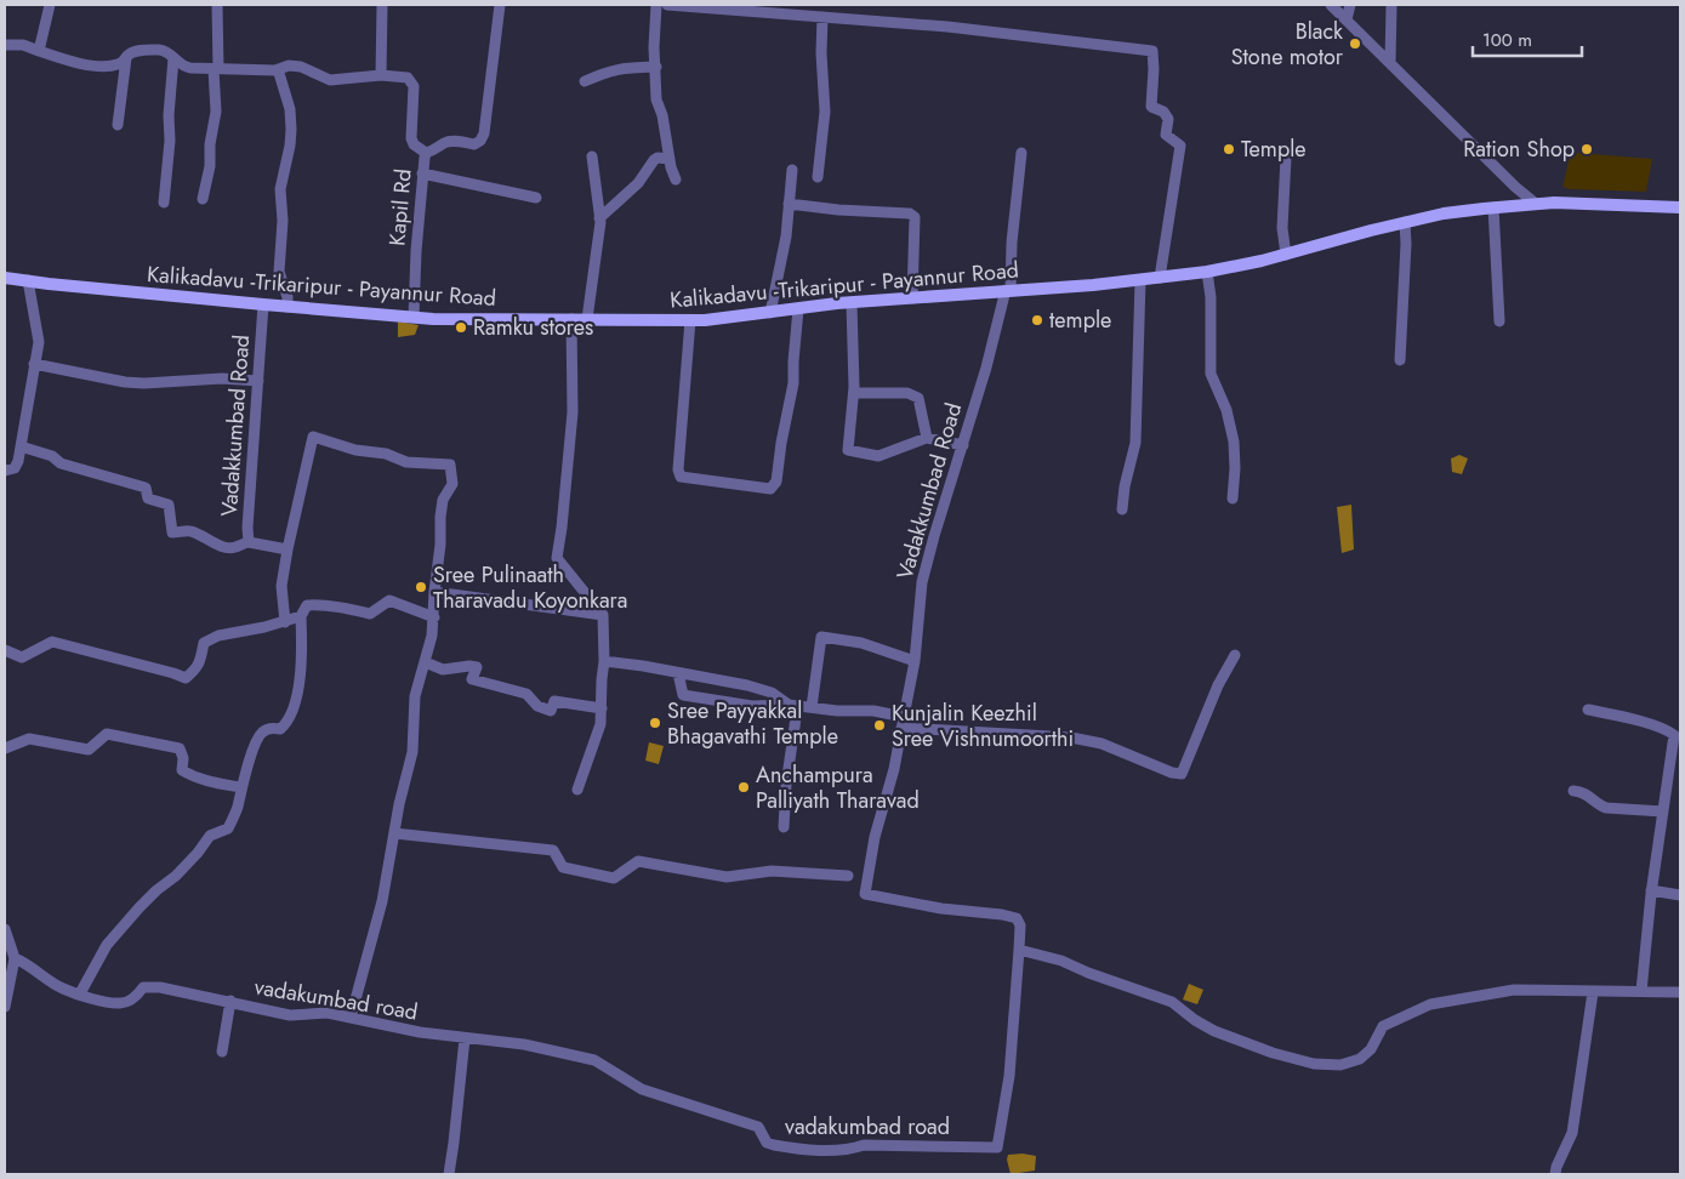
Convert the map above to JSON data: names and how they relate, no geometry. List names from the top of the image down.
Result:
{
  "streets": {
    "main road": ["Kalikadavu -Trikaripur - Payannur Road"],
    "street": ["Kapil Rd", "Vadakkumbad Road", "vadakumbad road"]
  },
  "crossings": [
    ["Kapil Rd", "Kalikadavu -Trikaripur - Payannur Road"],
    ["Kalikadavu -Trikaripur - Payannur Road", "Vadakkumbad Road"],
    ["Vadakkumbad Road", "vadakumbad road"]
  ],
  "places": [
    "Black Stone motor",
    "Temple",
    "Ration Shop",
    "temple",
    "Ramku stores",
    "Sree Pulinaath Tharavadu Koyonkara",
    "Sree Payyakkal Bhagavathi Temple",
    "Kunjalin Keezhil Sree Vishnumoorthi",
    "Anchampura Palliyath Tharavad"
  ],
  "scale_bar": "100 m"
}
